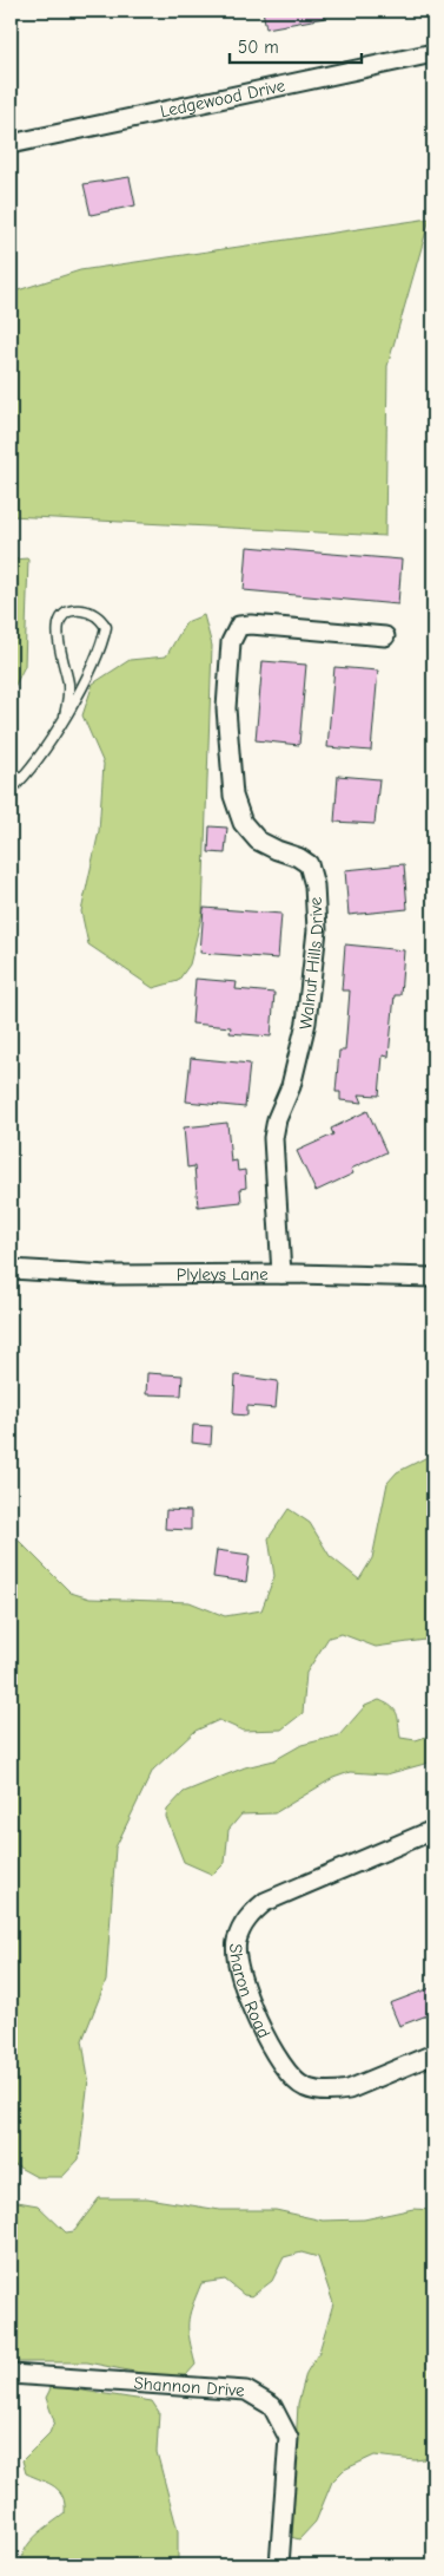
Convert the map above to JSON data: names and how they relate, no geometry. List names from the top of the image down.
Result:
{
  "streets": {
    "street": [
      "Ledgewood Drive",
      "Walnut Hills Drive",
      "Plyleys Lane",
      "Sharon Road",
      "Shannon Drive"
    ]
  },
  "crossings": [
    ["Walnut Hills Drive", "Plyleys Lane"]
  ],
  "scale_bar": "50 m"
}
